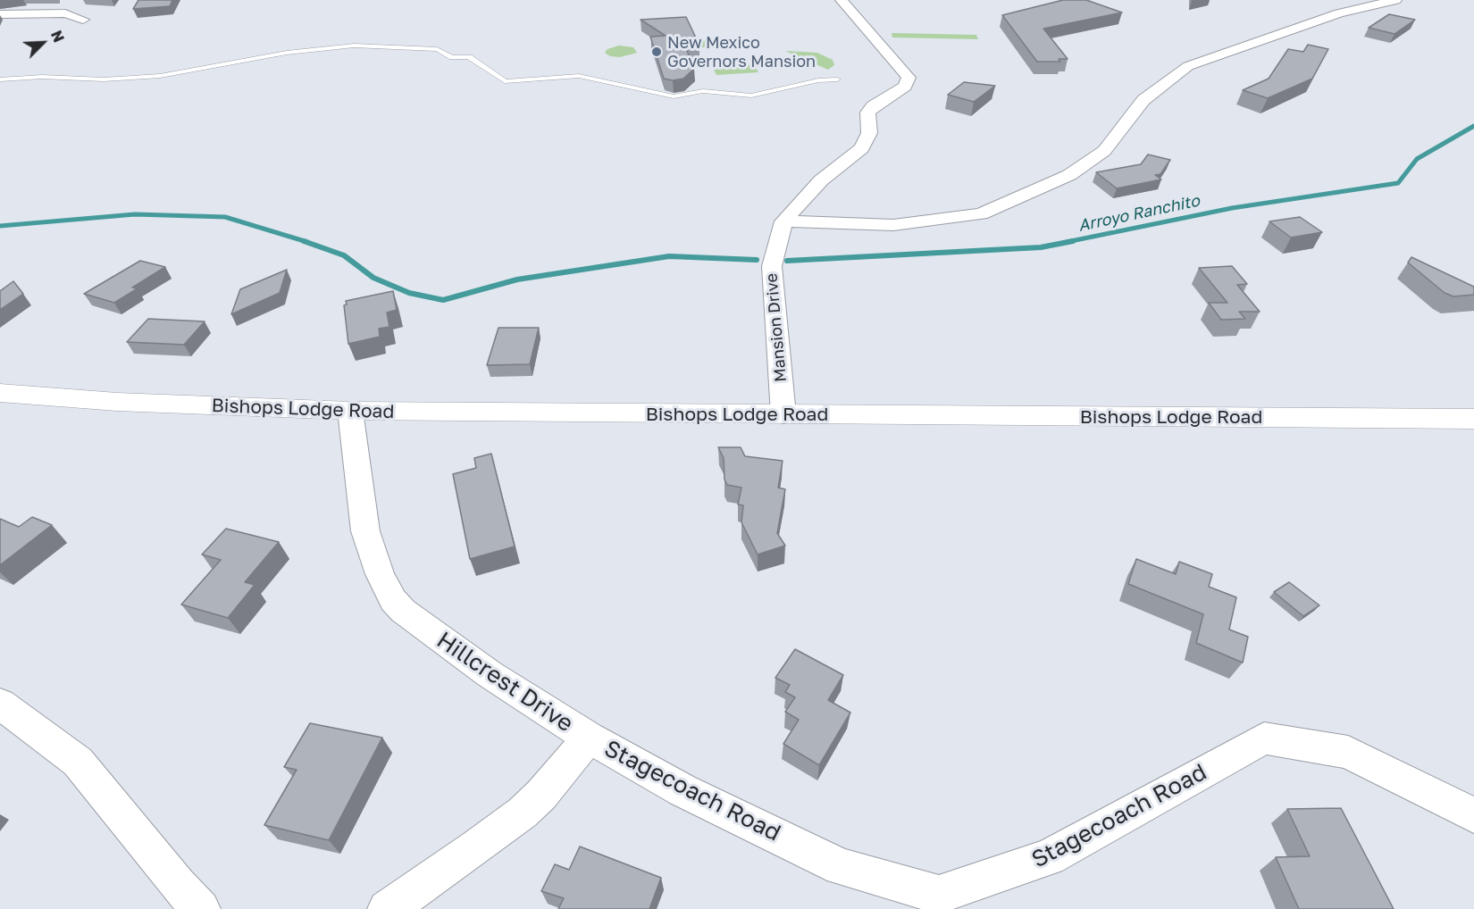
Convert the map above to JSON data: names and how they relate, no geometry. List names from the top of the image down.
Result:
{
  "streets": {
    "street": [
      "Mansion Drive",
      "Bishops Lodge Road",
      "Hillcrest Drive",
      "Stagecoach Road"
    ]
  },
  "crossings": [
    ["Mansion Drive", "Bishops Lodge Road"],
    ["Bishops Lodge Road", "Hillcrest Drive"],
    ["Hillcrest Drive", "Stagecoach Road"]
  ],
  "water": ["Arroyo Ranchito"],
  "places": ["New Mexico Governors Mansion"],
  "north": "top right"
}
